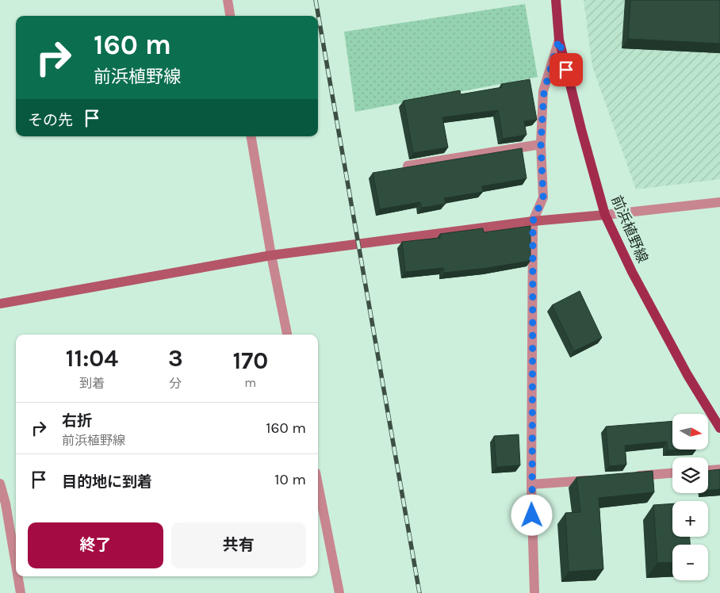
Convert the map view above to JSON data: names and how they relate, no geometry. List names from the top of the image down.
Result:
{
  "streets": {
    "main road": ["前浜植野線"]
  },
  "north": "right",
  "page": {
    "turn": ["160 m", "前浜植野線"],
    "then": "その先",
    "eta": [
      "11:04",
      "到着",
      "3",
      "分",
      "170",
      "m"
    ],
    "list": [
      {
        "name": "右折",
        "note": "前浜植野線",
        "value": "160 m"
      },
      {
        "name": "目的地に到着",
        "value": "10 m"
      }
    ],
    "map_buttons": ["+", "−"],
    "buttons": ["終了", "共有"]
  }
}
